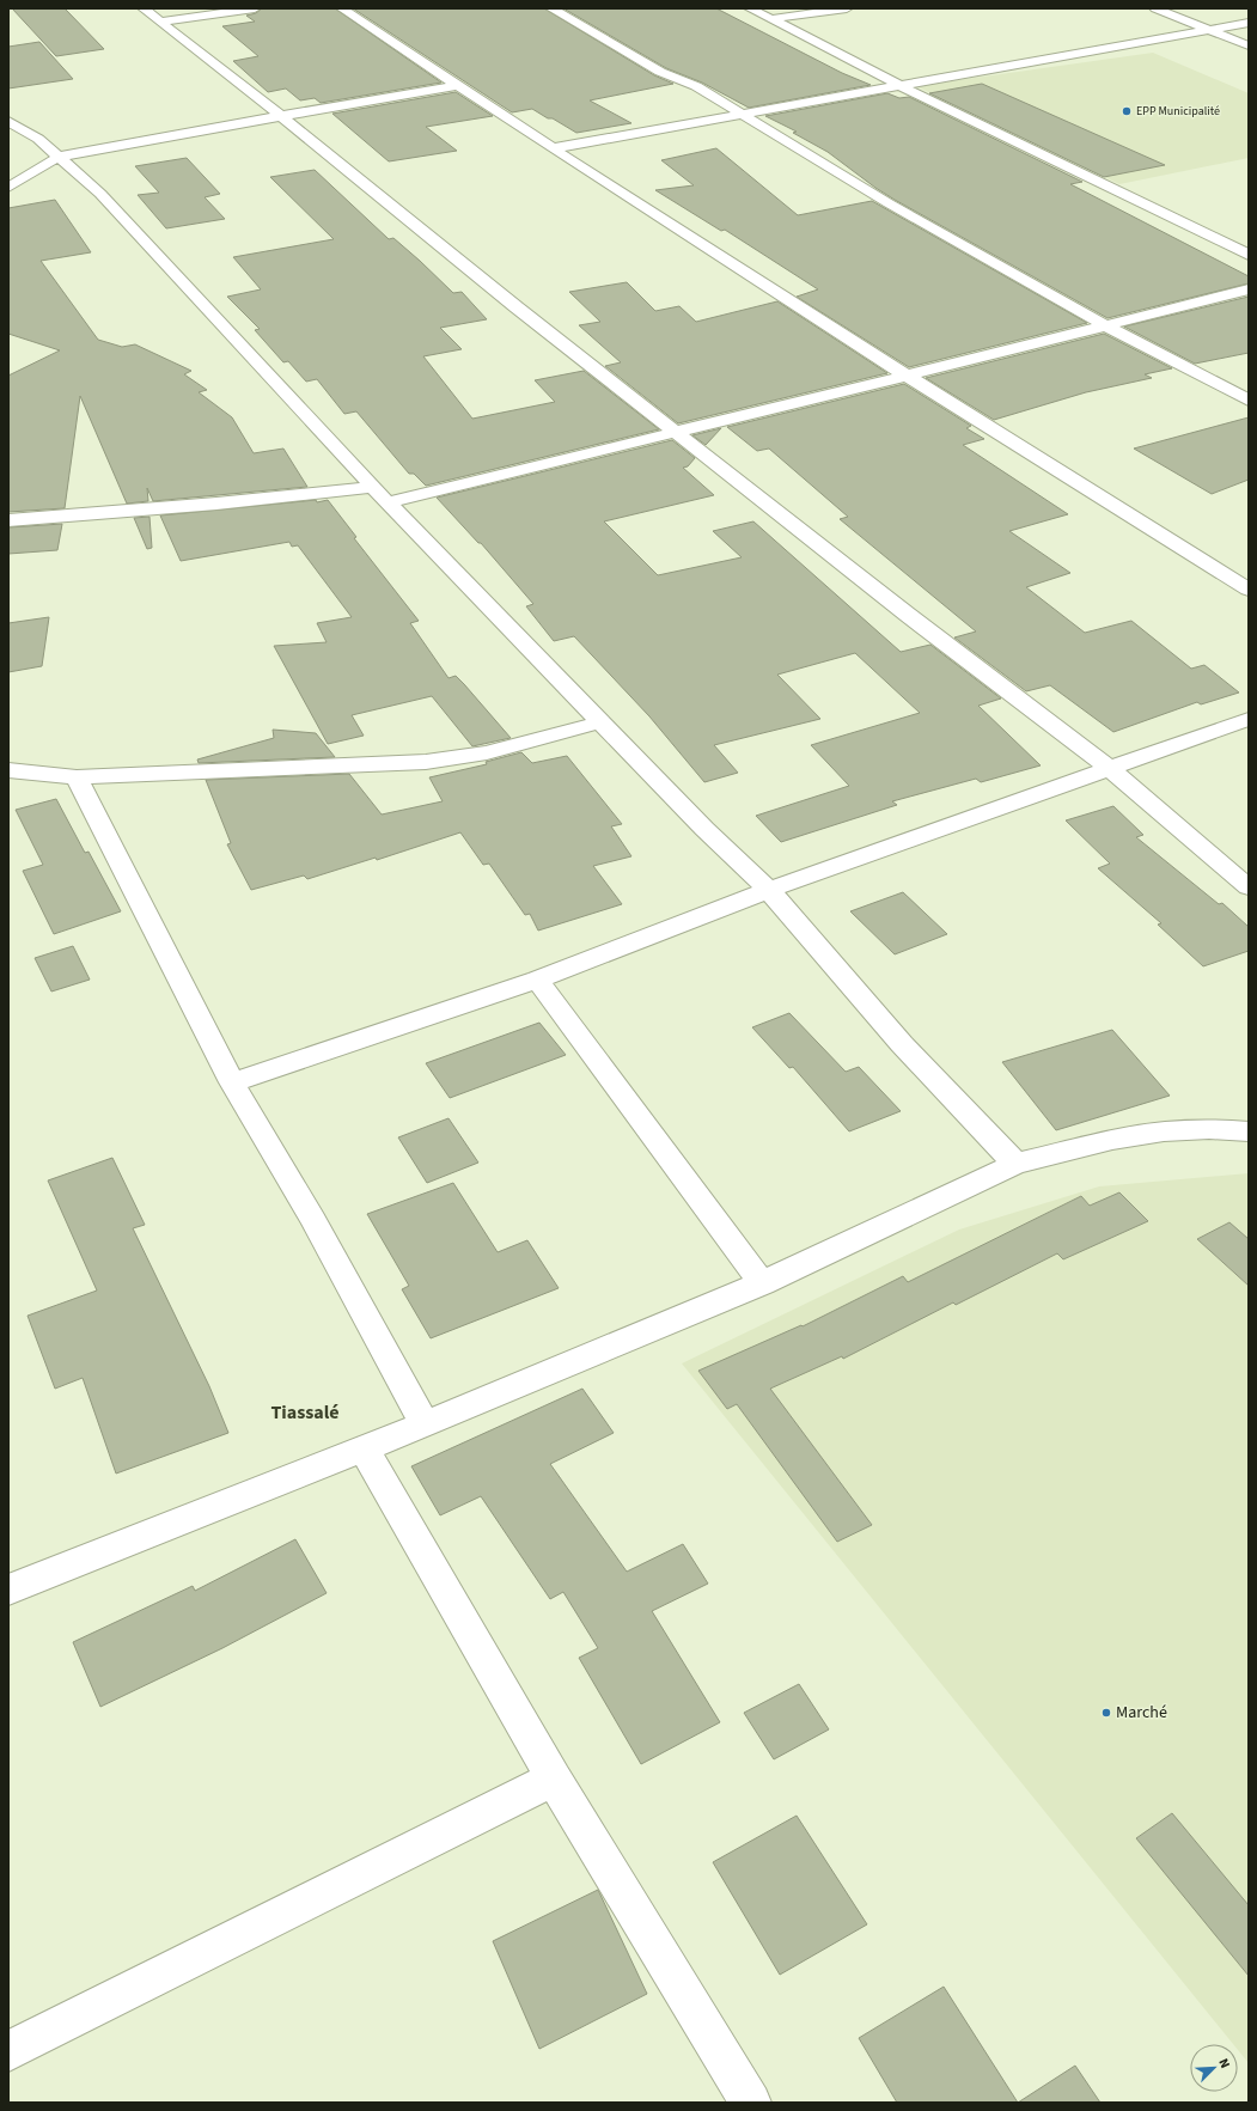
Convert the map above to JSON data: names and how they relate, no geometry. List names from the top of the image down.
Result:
{
  "districts": ["Tiassalé"],
  "places": ["EPP Municipalité", "Marché"],
  "north": "top right"
}
